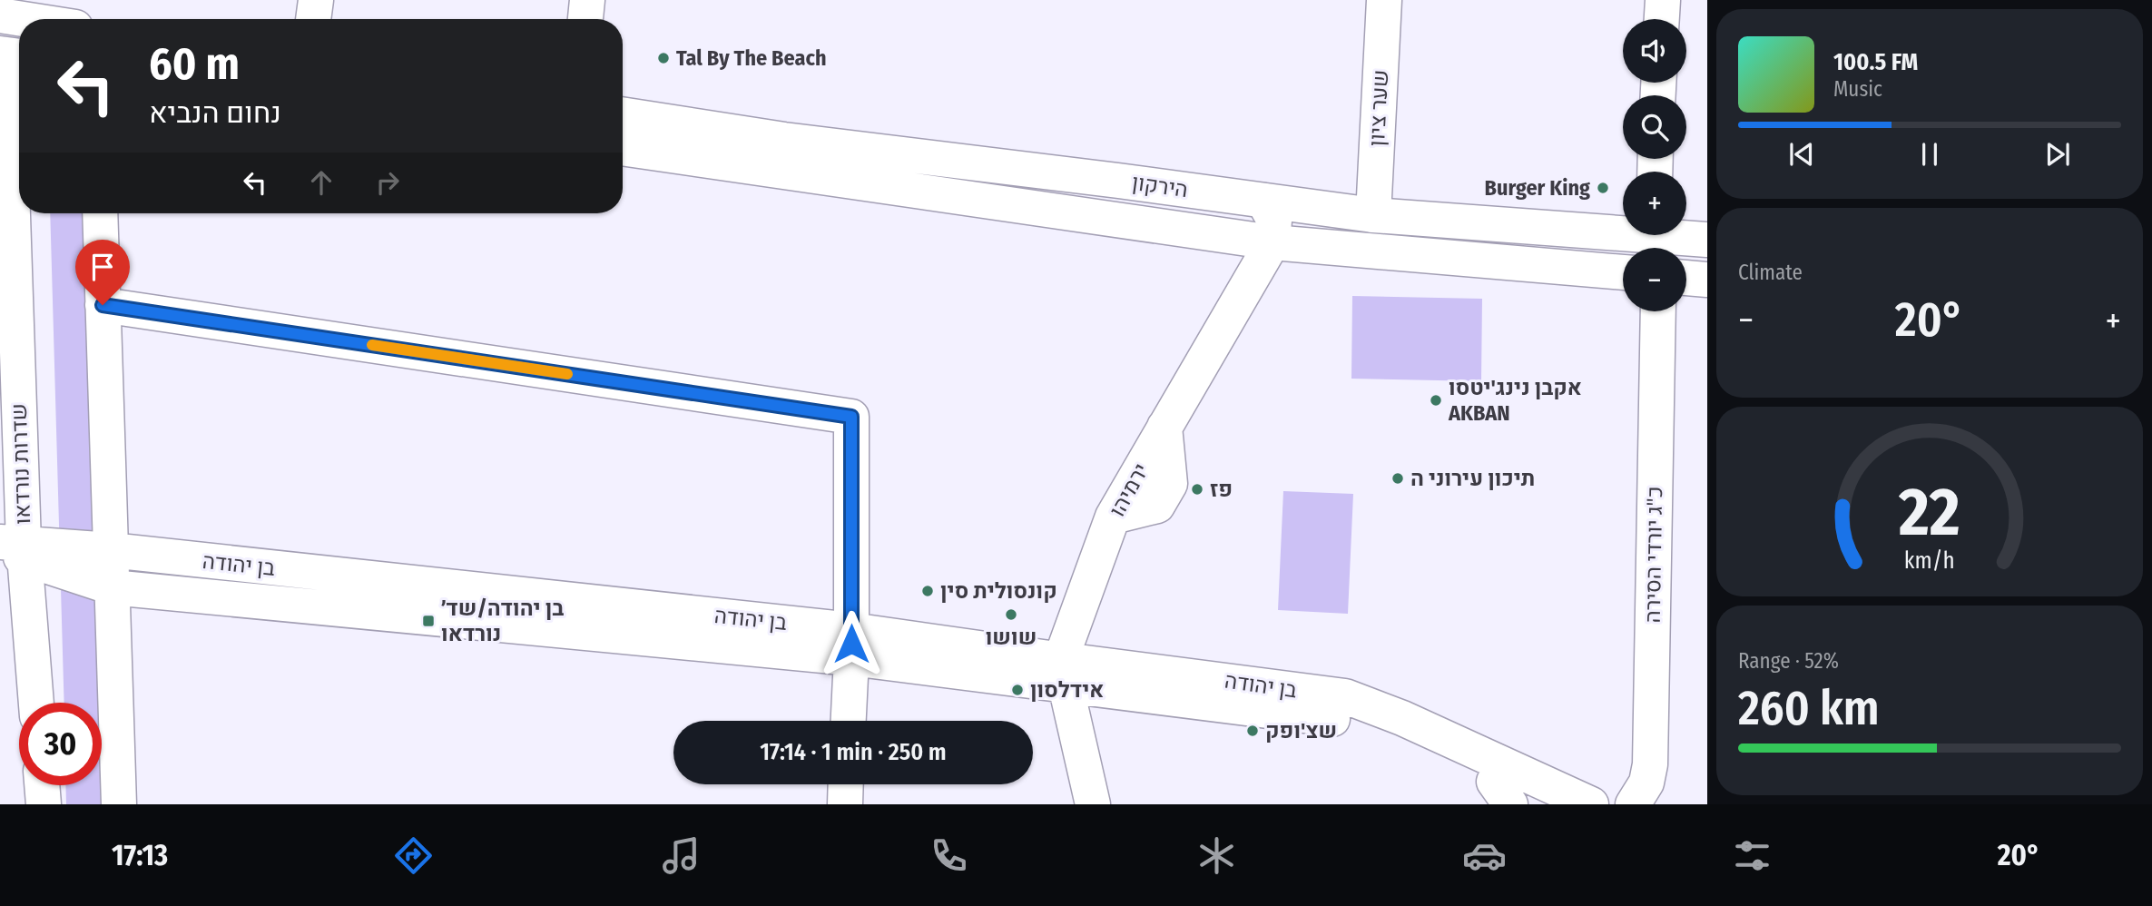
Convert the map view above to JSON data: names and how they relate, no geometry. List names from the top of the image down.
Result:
{
  "streets": {
    "street": [
      "שער ציון",
      "הירקון",
      "שדרות נורדאו",
      "ירמיהו",
      "כ\"ג יורדי הסירה",
      "בן יהודה"
    ]
  },
  "crossings": [
    ["שער ציון", "הירקון"],
    ["הירקון", "ירמיהו"],
    ["שדרות נורדאו", "בן יהודה"],
    ["ירמיהו", "בן יהודה"]
  ],
  "places": {
    "other": [
      "Tal By The Beach",
      "Burger King",
      "אקבן נינג'יטסו AKBAN",
      "תיכון עירוני ה",
      "פז",
      "קונסולית סין",
      "שושו",
      "אידלסון",
      "שצ'ופק"
    ],
    "transit": ["בן יהודה/שד׳ נורדאו"]
  },
  "page": {
    "map_buttons": ["+", "−"],
    "turn": ["60 m", "נחום הנביא"],
    "song": ["100.5 FM", "Music"],
    "tile": [
      "Climate",
      ["Range · 52%", "260 km"]
    ],
    "heat": ["−", "20°", "+"],
    "limit": "30",
    "trip": "17:14 · 1 min · 250 m",
    "tabs": ["17:13", "20°"],
    "gauge": ["22", "km/h"]
  }
}
